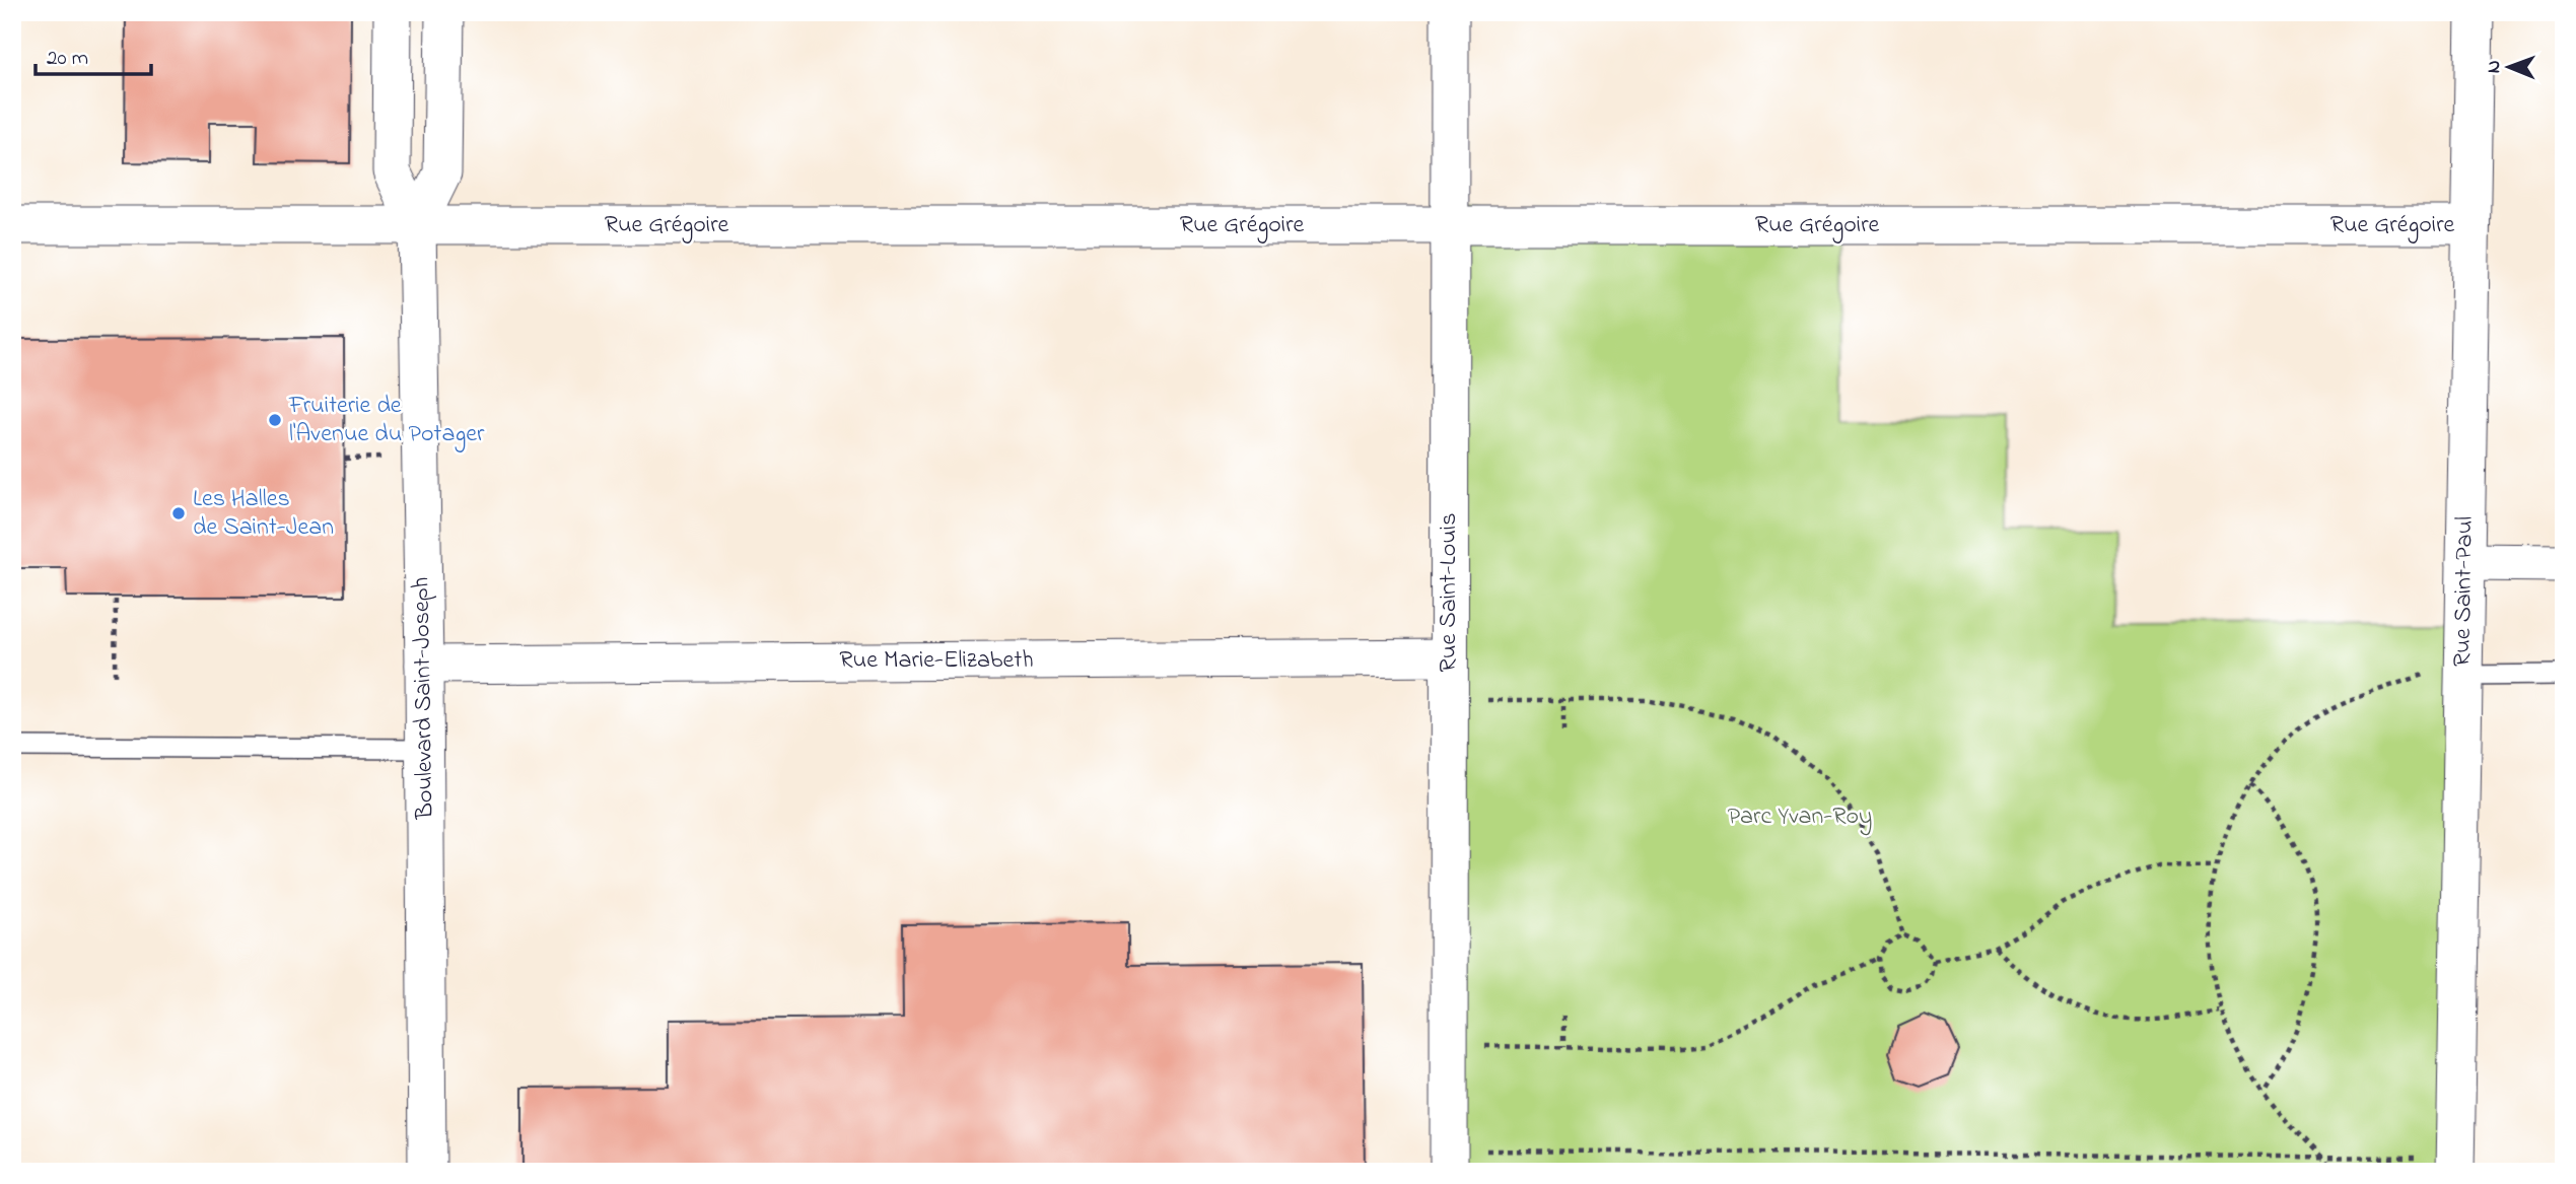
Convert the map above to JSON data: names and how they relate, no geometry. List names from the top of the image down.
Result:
{
  "streets": {
    "street": [
      "Rue Grégoire",
      "Rue Saint-Paul",
      "Rue Saint-Louis",
      "Rue Marie-Elizabeth",
      "Boulevard Saint-Joseph"
    ]
  },
  "crossings": [
    ["Rue Grégoire", "Rue Saint-Paul"],
    ["Rue Grégoire", "Rue Saint-Louis"],
    ["Rue Grégoire", "Boulevard Saint-Joseph"],
    ["Rue Saint-Louis", "Rue Marie-Elizabeth"],
    ["Rue Marie-Elizabeth", "Boulevard Saint-Joseph"]
  ],
  "parks": ["Parc Yvan-Roy"],
  "places": ["Fruiterie de l'Avenue du Potager", "Les Halles de Saint-Jean"],
  "scale_bar": "20 m",
  "north": "left"
}
